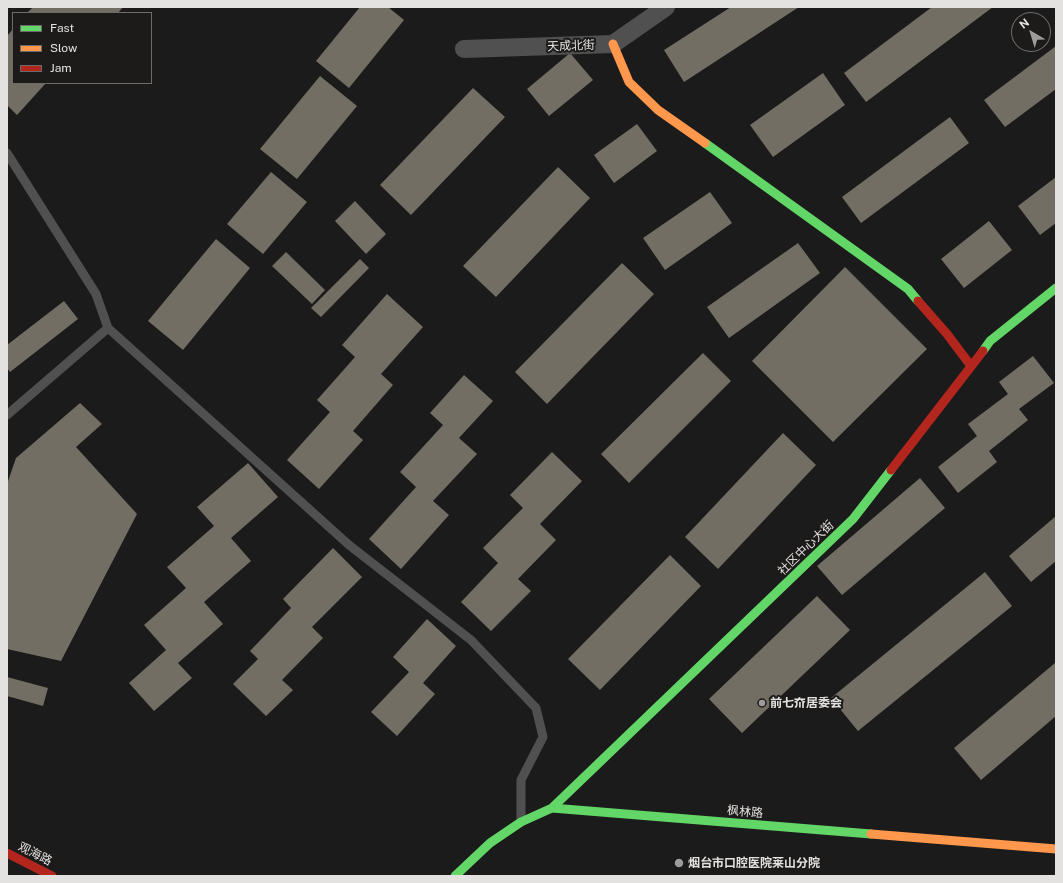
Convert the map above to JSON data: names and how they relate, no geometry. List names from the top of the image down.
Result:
{
  "streets": {
    "street": [
      "天成北街",
      "社区中心大街",
      "枫林路",
      "观海路"
    ]
  },
  "crossings": [
    ["社区中心大街", "枫林路"]
  ],
  "places": ["前七夼居委会", "烟台市口腔医院莱山分院"],
  "legend": ["Fast", "Slow", "Jam"],
  "north": "top left"
}
